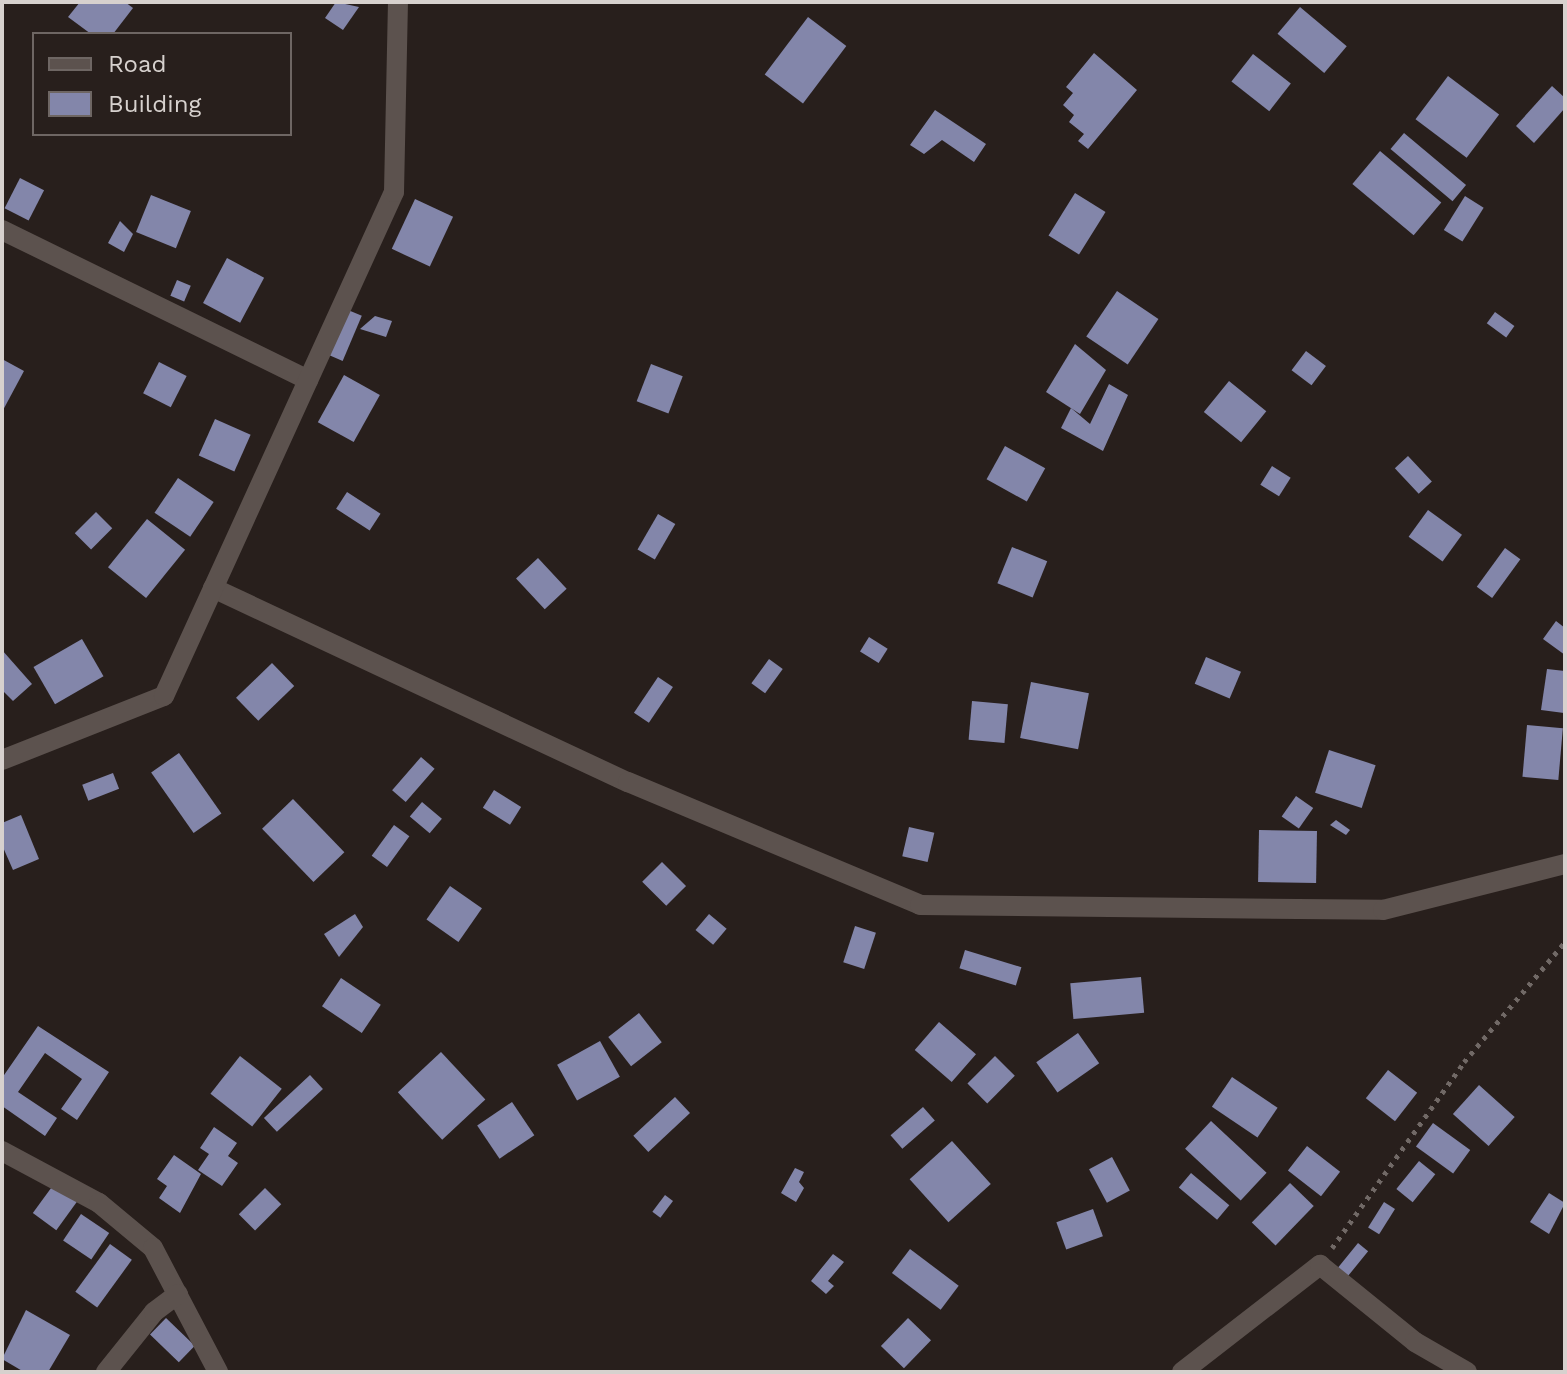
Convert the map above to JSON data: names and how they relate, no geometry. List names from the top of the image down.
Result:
{
  "legend": ["Road", "Building"]
}
